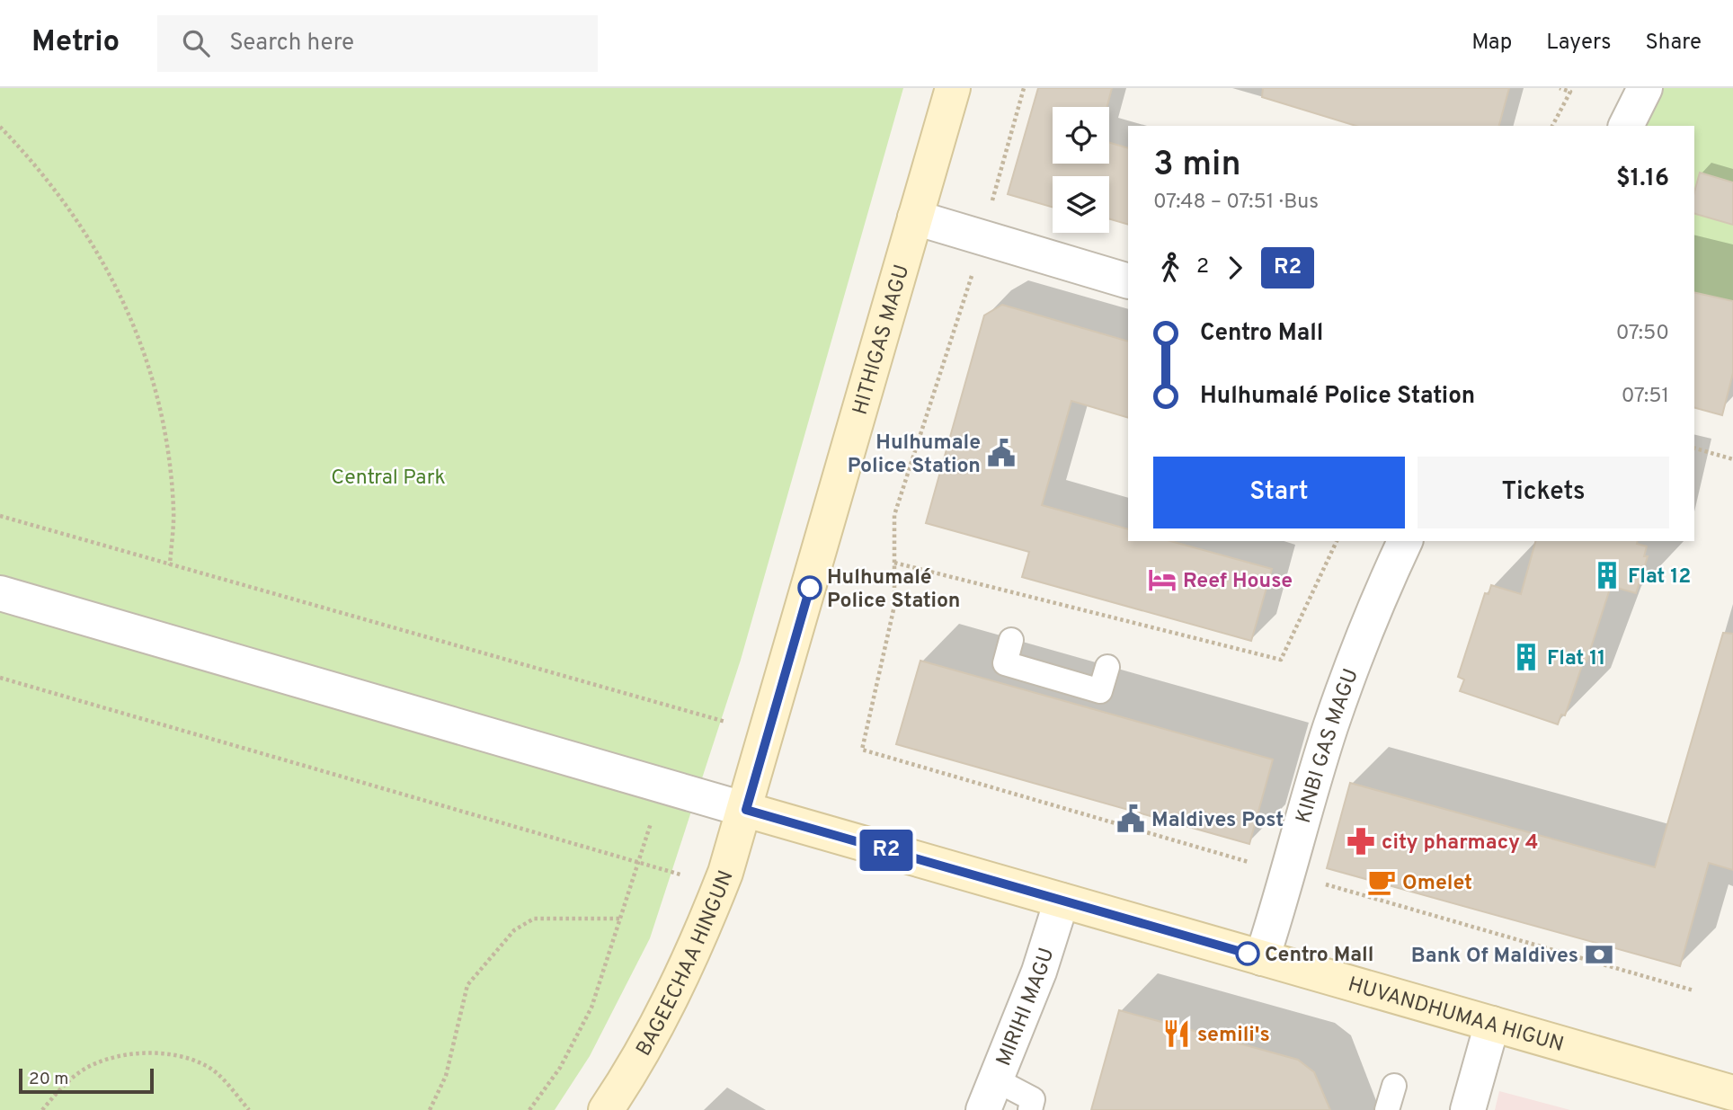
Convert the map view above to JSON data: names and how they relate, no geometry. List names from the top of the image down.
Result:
{
  "streets": {
    "street": [
      "HITHIGAS MAGU",
      "KINBI GAS MAGU",
      "BAGEECHAA HINGUN",
      "MIRIHI MAGU",
      "HUVANDHUMAA HIGUN"
    ]
  },
  "crossings": [
    ["HITHIGAS MAGU", "BAGEECHAA HINGUN"],
    ["HITHIGAS MAGU", "HUVANDHUMAA HIGUN"],
    ["KINBI GAS MAGU", "HUVANDHUMAA HIGUN"],
    ["BAGEECHAA HINGUN", "HUVANDHUMAA HIGUN"],
    ["MIRIHI MAGU", "HUVANDHUMAA HIGUN"]
  ],
  "parks": ["Central Park"],
  "places": {
    "public building": ["Hulhumale Police Station", "Maldives Post"],
    "building": ["Flat 12", "Flat 11"],
    "hotel": ["Reef House"],
    "other": ["Hulhumalé Police Station", "Centro Mall"],
    "pharmacy": ["city pharmacy 4"],
    "cafe": ["Omelet"],
    "bank": ["Bank Of Maldives"],
    "restaurant": ["semili's"]
  },
  "lines": ["bus line R2"],
  "scale_bar": "20 m",
  "page": {
    "header": "Metrio",
    "search": "Search here",
    "nav": ["Map", "Layers", "Share"],
    "on_map": "R2",
    "heading": ["3 min", "07:48 – 07:51 · Bus", "$1.16"],
    "legs": ["2", "R2"],
    "list": [
      {
        "name": "Centro Mall",
        "value": "07:50"
      },
      {
        "name": "Hulhumalé Police Station",
        "value": "07:51"
      }
    ],
    "buttons": ["Start", "Tickets"],
    "scale": "20 m"
  }
}
